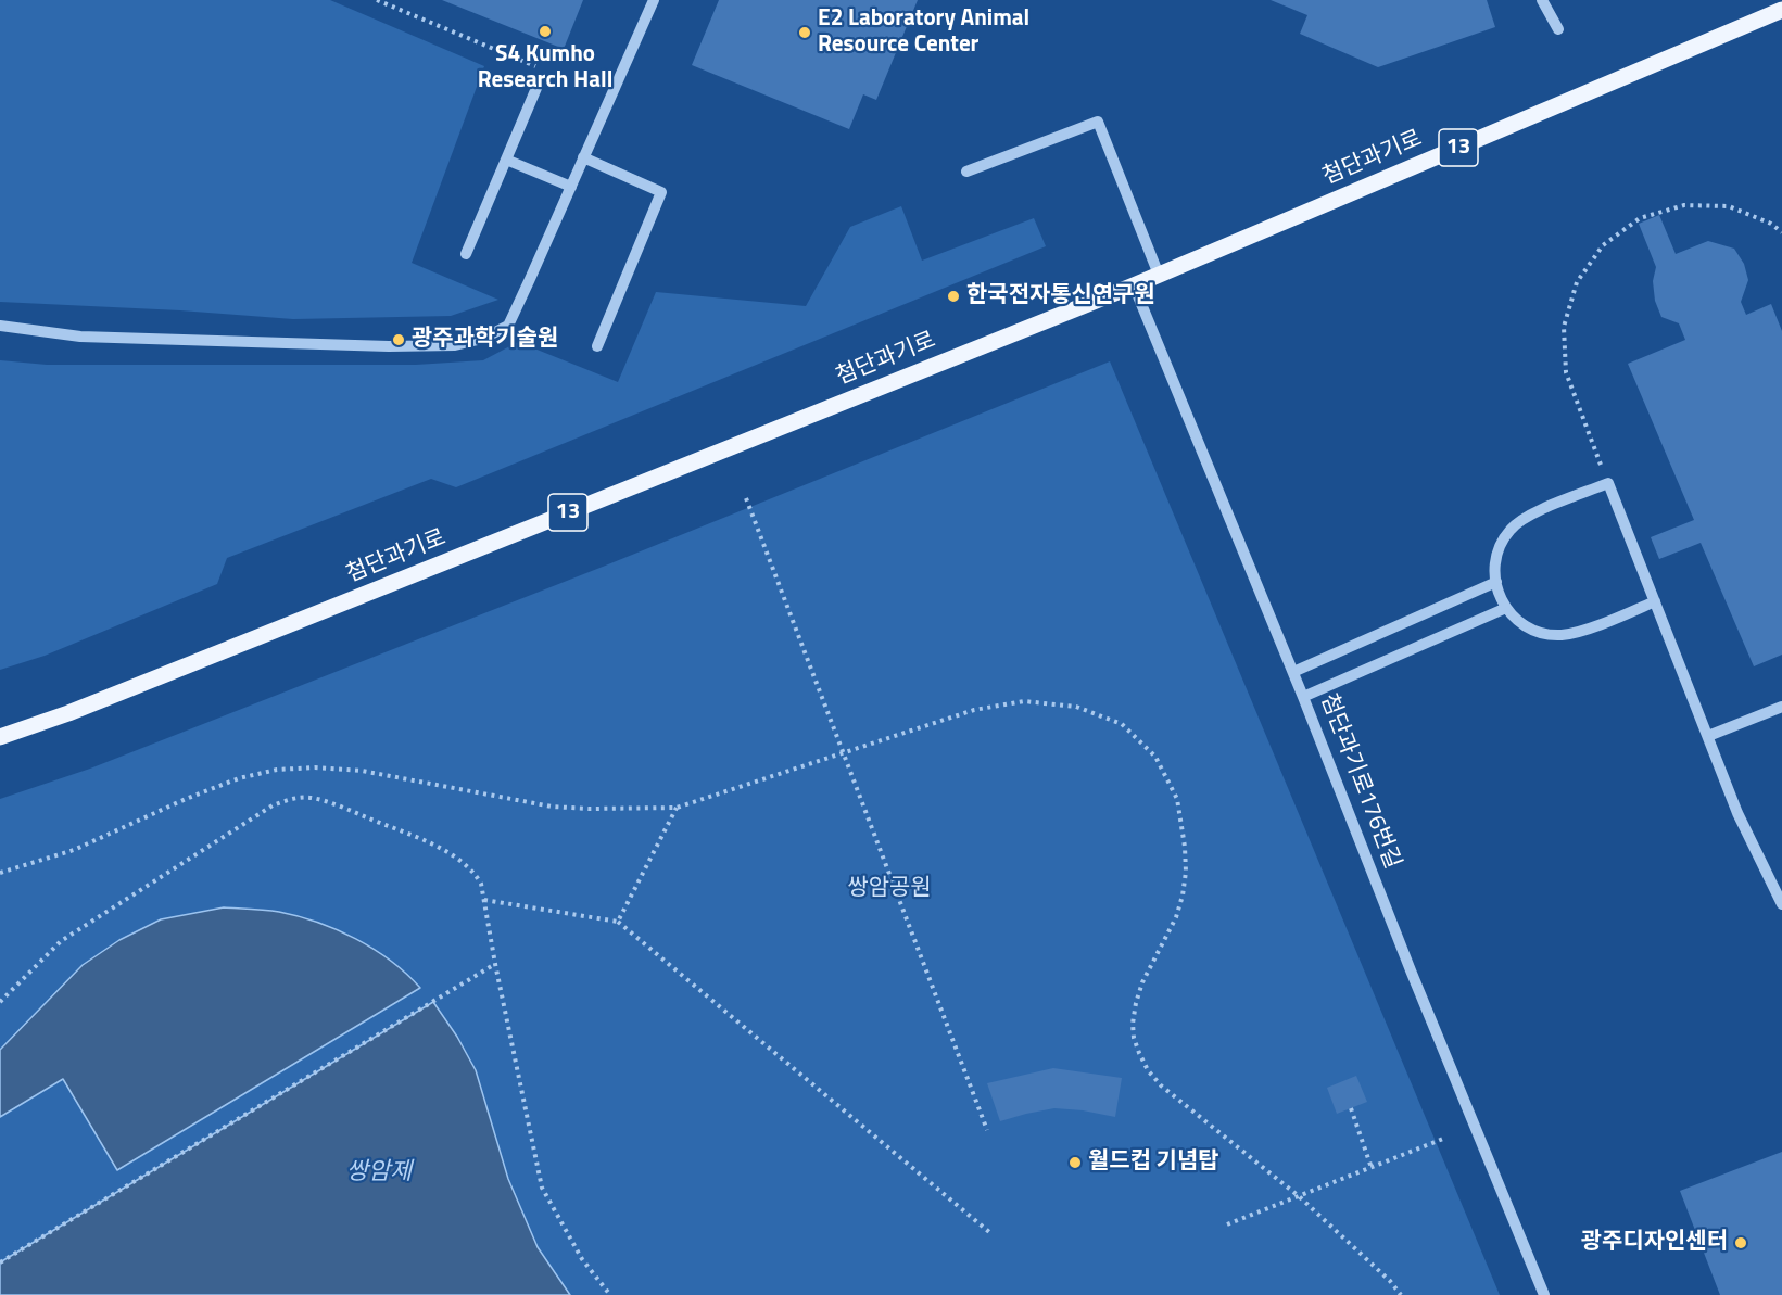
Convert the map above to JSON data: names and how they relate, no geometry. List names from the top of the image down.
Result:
{
  "streets": {
    "main road": ["13", "첨단과기로"],
    "street": ["첨단과기로176번길"]
  },
  "crossings": [
    ["첨단과기로", "첨단과기로176번길"]
  ],
  "water": ["쌍암제"],
  "parks": ["쌍암공원"],
  "places": [
    "S4 Kumho Research Hall",
    "E2 Laboratory Animal Resource Center",
    "한국전자통신연구원",
    "광주과학기술원",
    "월드컵 기념탑",
    "광주디자인센터"
  ]
}
